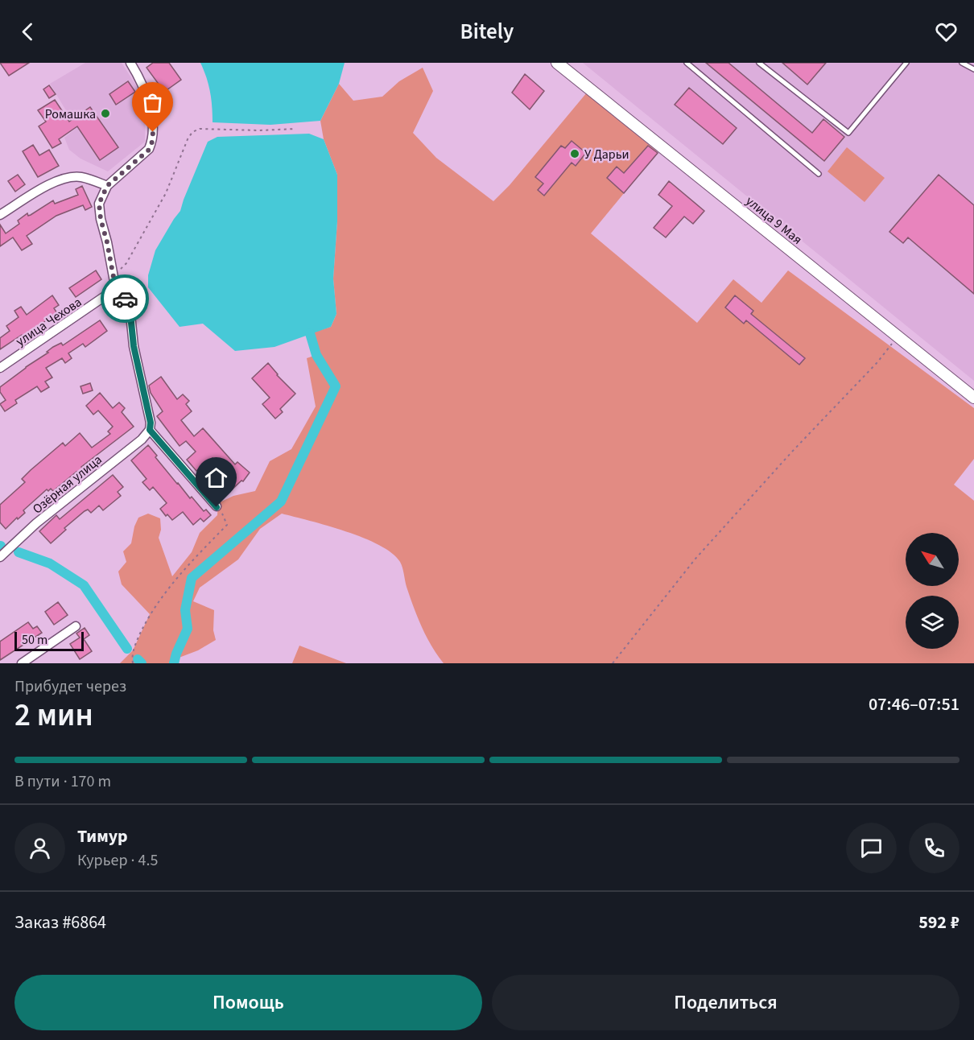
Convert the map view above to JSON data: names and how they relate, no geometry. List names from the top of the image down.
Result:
{
  "streets": {
    "street": ["улица 9 Мая", "улица Чехова", "Озёрная улица"]
  },
  "places": ["Ромашка", "У Дарьи"],
  "scale_bar": "50 m",
  "north": "top left",
  "page": {
    "header": "Bitely",
    "scale": "50 m",
    "heading": ["2 мин", "Прибудет через", "07:46–07:51"],
    "panel": [
      "Тимур",
      "Курьер · 4.5",
      "Заказ #6864",
      "592 ₽"
    ],
    "bar": "В пути · 170 m",
    "buttons": ["Помощь", "Поделиться"]
  }
}
